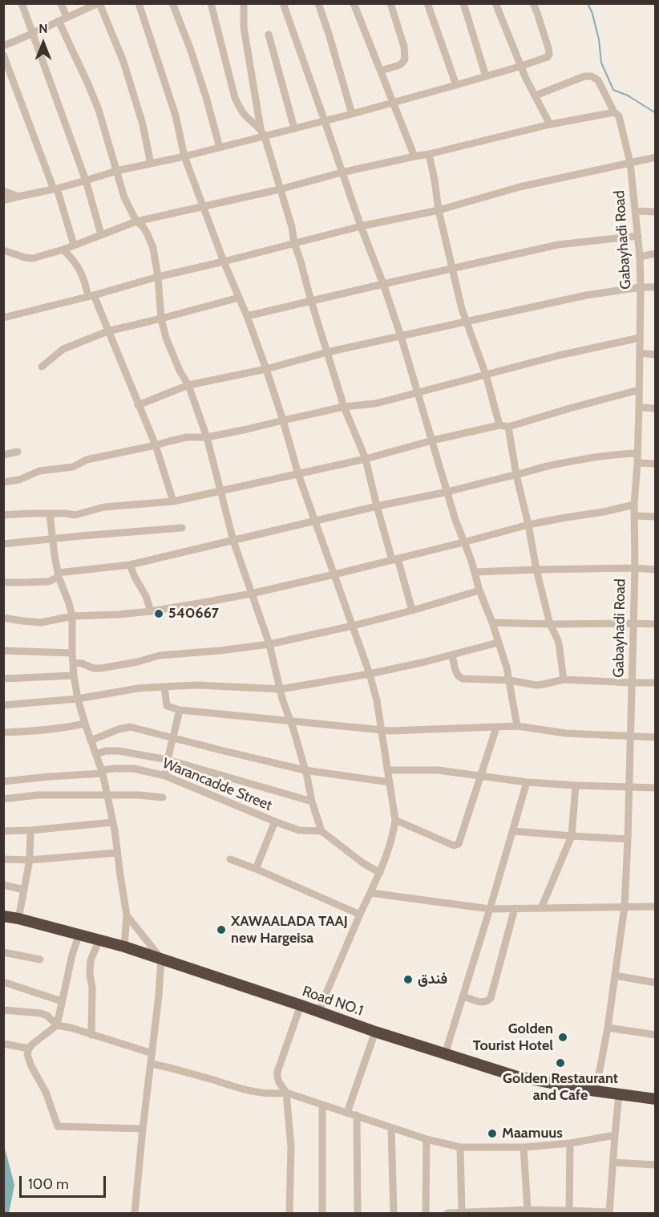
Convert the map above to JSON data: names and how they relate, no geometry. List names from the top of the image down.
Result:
{
  "streets": {
    "highway": ["Road NO.1"],
    "street": ["Gabayhadi Road", "Warancadde Street"]
  },
  "crossings": [
    ["Gabayhadi Road", "Road NO.1"]
  ],
  "places": [
    "540667",
    "XAWAALADA TAAJ new Hargeisa",
    "فندق",
    "Golden Tourist Hotel",
    "Golden Restaurant and Cafe",
    "Maamuus"
  ],
  "scale_bar": "100 m",
  "north": "top"
}
